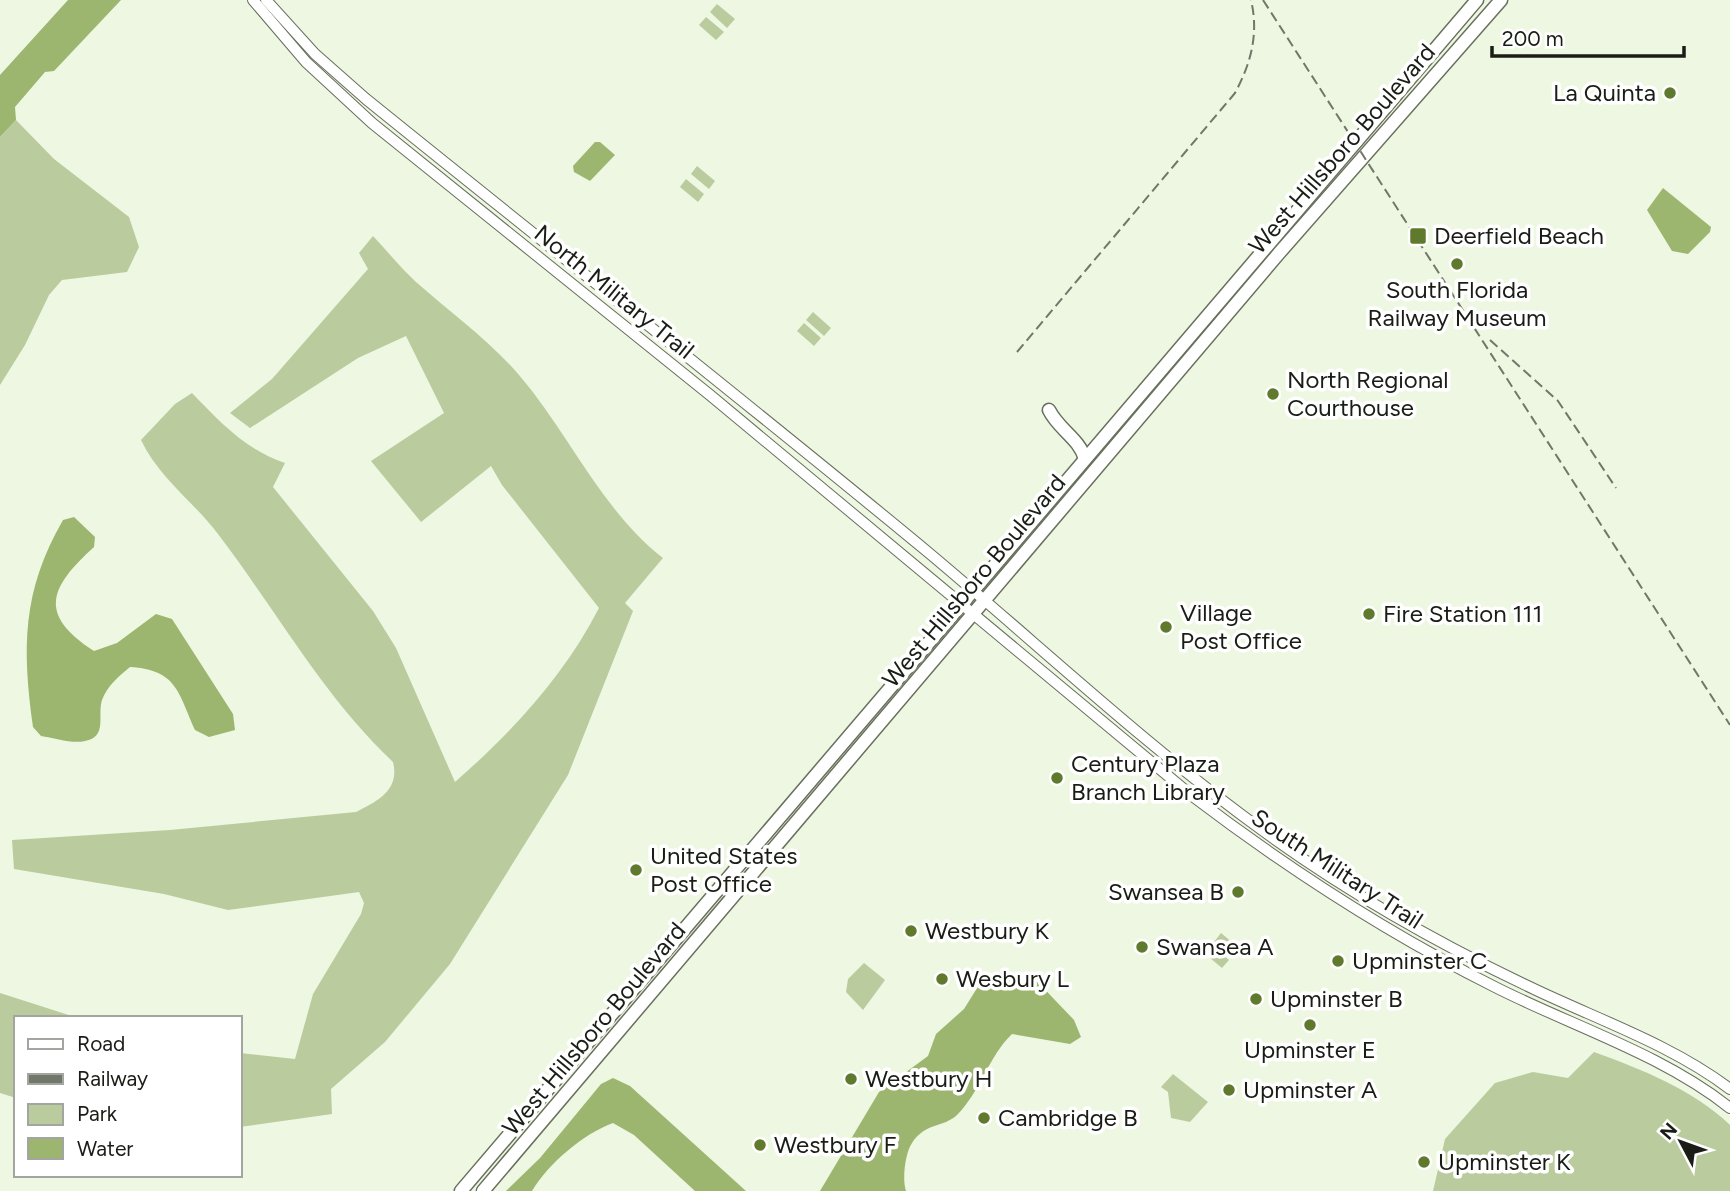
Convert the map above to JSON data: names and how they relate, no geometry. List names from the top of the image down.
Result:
{
  "streets": {
    "main road": ["West Hillsboro Boulevard"],
    "street": ["North Military Trail", "South Military Trail"]
  },
  "crossings": [
    ["West Hillsboro Boulevard", "North Military Trail"],
    ["West Hillsboro Boulevard", "South Military Trail"],
    ["North Military Trail", "South Military Trail"]
  ],
  "places": {
    "other": [
      "La Quinta",
      "South Florida Railway Museum",
      "North Regional Courthouse",
      "Fire Station 111",
      "Village Post Office",
      "Century Plaza Branch Library",
      "United States Post Office",
      "Swansea B",
      "Westbury K",
      "Swansea A",
      "Upminster C",
      "Wesbury L",
      "Upminster B",
      "Upminster E",
      "Westbury H",
      "Upminster A",
      "Cambridge B",
      "Westbury F",
      "Upminster K"
    ],
    "transit": ["Deerfield Beach"]
  },
  "legend": [
    "Road",
    "Railway",
    "Park",
    "Water"
  ],
  "scale_bar": "200 m",
  "north": "top left"
}
